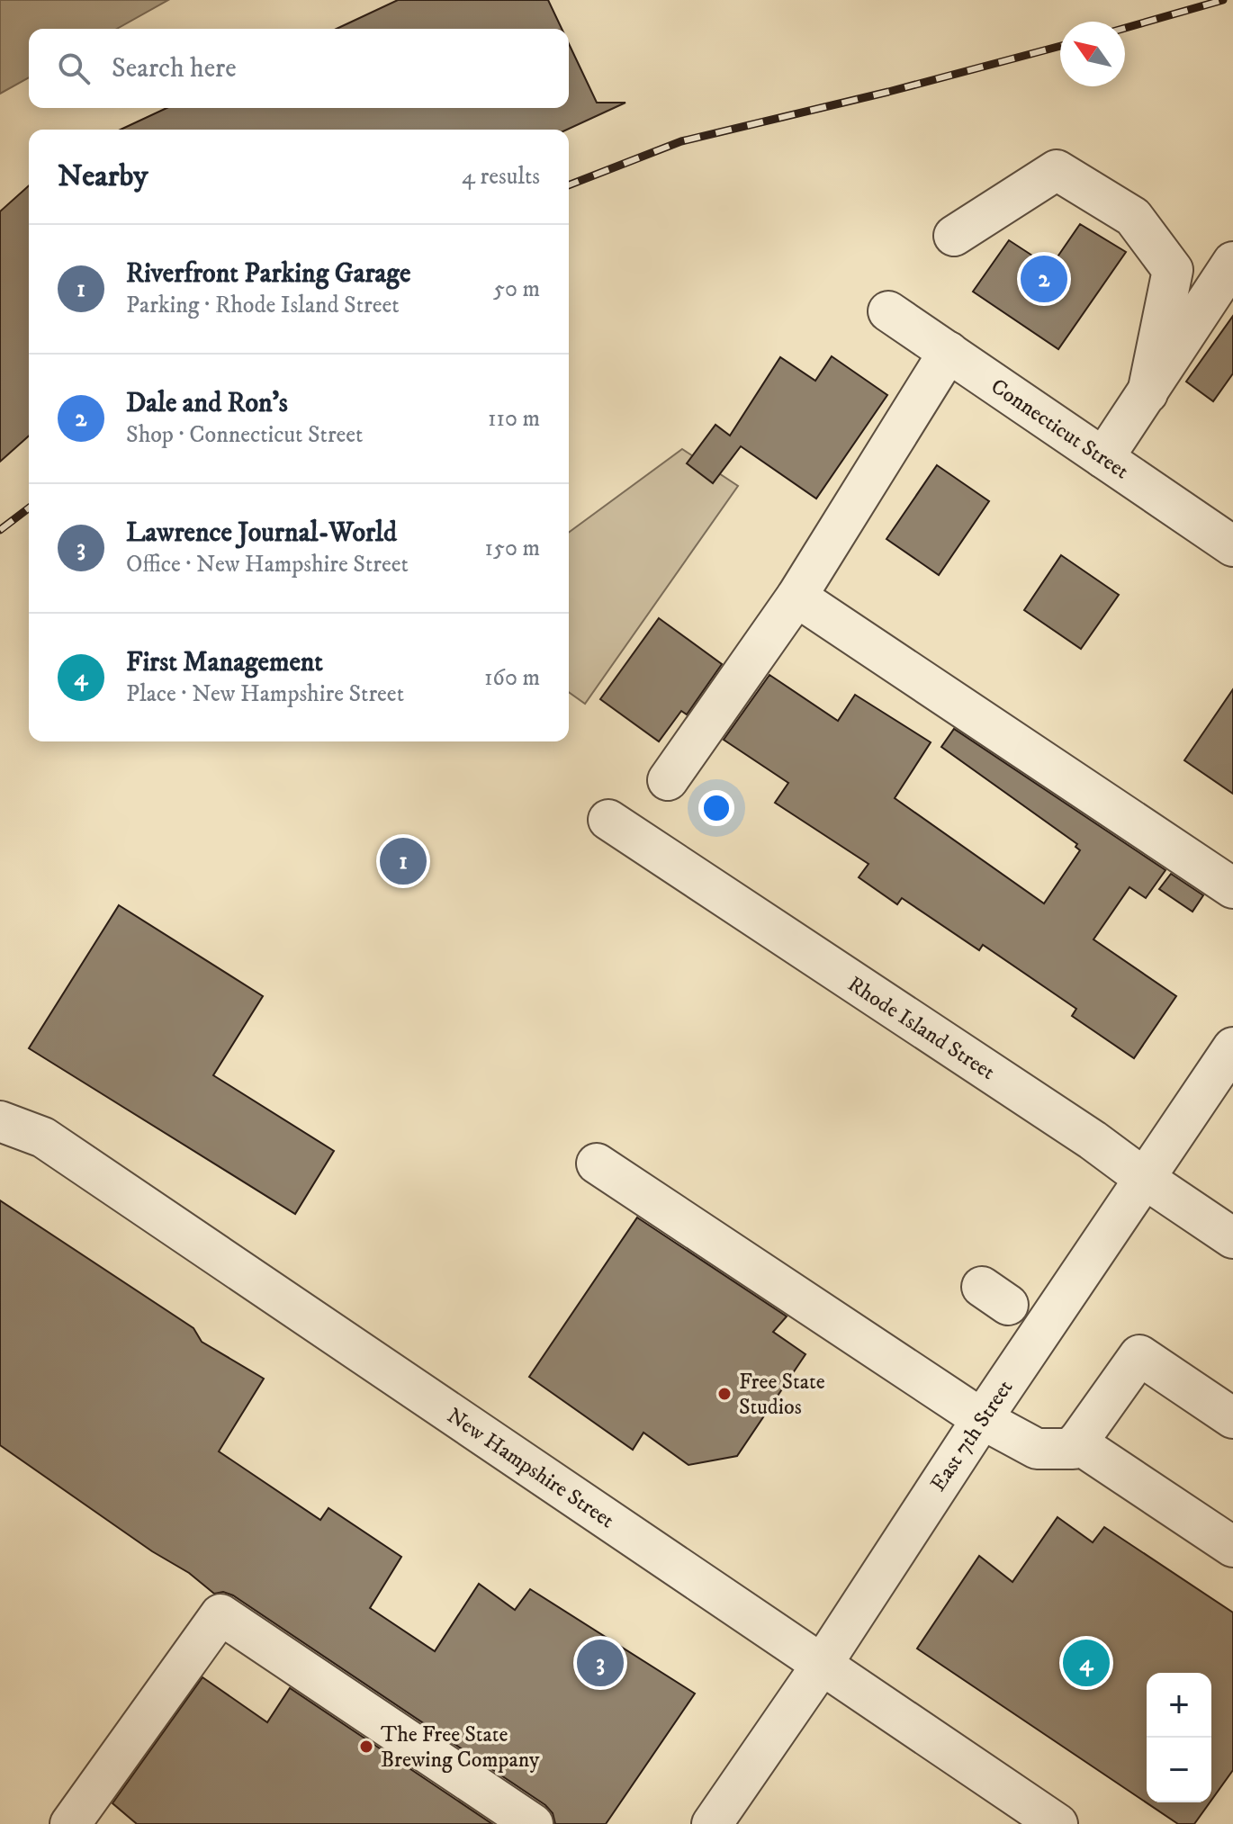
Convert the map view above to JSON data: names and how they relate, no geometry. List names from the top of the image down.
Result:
{
  "streets": {
    "street": [
      "Connecticut Street",
      "Rhode Island Street",
      "East 7th Street",
      "New Hampshire Street"
    ]
  },
  "crossings": [
    ["Rhode Island Street", "East 7th Street"],
    ["East 7th Street", "New Hampshire Street"]
  ],
  "places": ["Free State Studios", "The Free State Brewing Company"],
  "north": "top left",
  "page": {
    "search": "Search here",
    "heading": ["Nearby", "4 results"],
    "list": [
      {
        "mark": "1",
        "name": "Riverfront Parking Garage",
        "note": "Parking · Rhode Island Street",
        "value": "50 m"
      },
      {
        "mark": "2",
        "name": "Dale and Ron's",
        "note": "Shop · Connecticut Street",
        "value": "110 m"
      },
      {
        "mark": "3",
        "name": "Lawrence Journal-World",
        "note": "Office · New Hampshire Street",
        "value": "150 m"
      },
      {
        "mark": "4",
        "name": "First Management",
        "note": "Place · New Hampshire Street",
        "value": "160 m"
      }
    ],
    "pins": [
      "2",
      "1",
      "3",
      "4"
    ],
    "map_buttons": ["+", "−"]
  }
}
